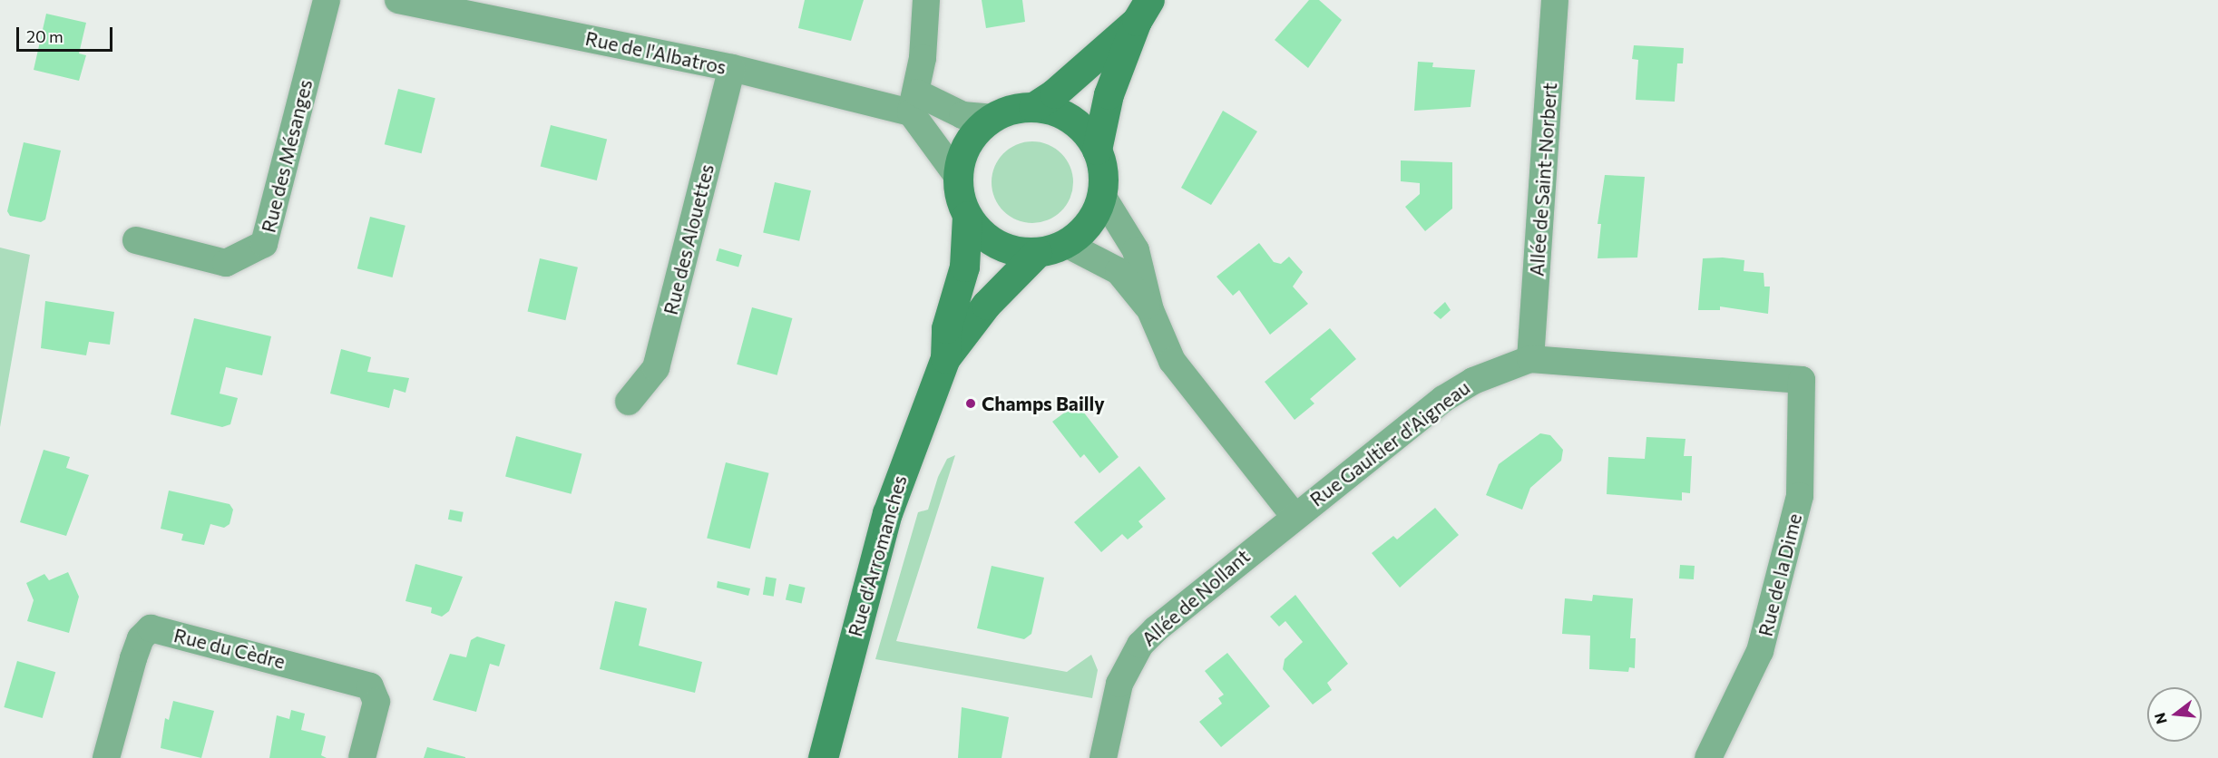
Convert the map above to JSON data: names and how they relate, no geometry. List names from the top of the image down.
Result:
{
  "streets": {
    "main road": ["Rue d'Arromanches"],
    "street": [
      "Rue de l'Albatros",
      "Rue des Mésanges",
      "Allée de Saint-Norbert",
      "Rue des Alouettes",
      "Rue Gaultier d'Aigneau",
      "Rue de la Dime",
      "Allée de Nollant",
      "Rue du Cèdre"
    ]
  },
  "crossings": [
    ["Rue de l'Albatros", "Rue des Alouettes"],
    ["Rue de l'Albatros", "Rue Gaultier d'Aigneau"],
    ["Rue de l'Albatros", "Rue d'Arromanches"],
    ["Allée de Saint-Norbert", "Rue Gaultier d'Aigneau"],
    ["Rue Gaultier d'Aigneau", "Rue d'Arromanches"],
    ["Rue Gaultier d'Aigneau", "Rue de la Dime"],
    ["Rue Gaultier d'Aigneau", "Allée de Nollant"]
  ],
  "places": ["Champs Bailly"],
  "scale_bar": "20 m",
  "north": "left"
}
